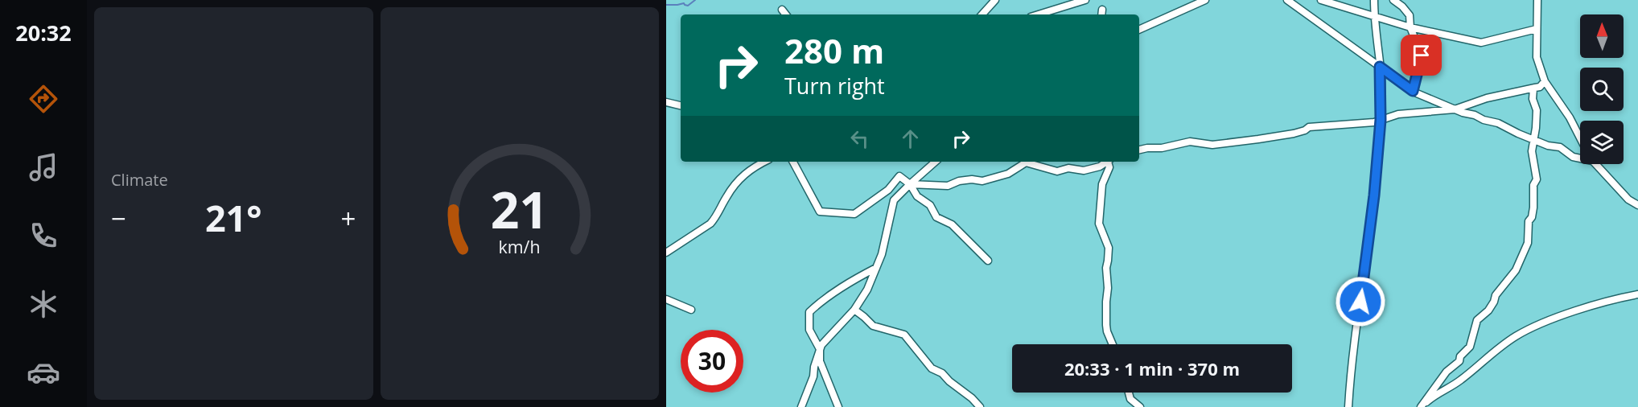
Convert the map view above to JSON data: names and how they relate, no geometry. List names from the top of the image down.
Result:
{
  "north": "top",
  "page": {
    "tabs": "20:32",
    "tile": "Climate",
    "turn": ["280 m", "Turn right"],
    "heat": ["−", "21°", "+"],
    "limit": "30",
    "trip": "20:33 · 1 min · 370 m",
    "gauge": ["21", "km/h"]
  }
}
